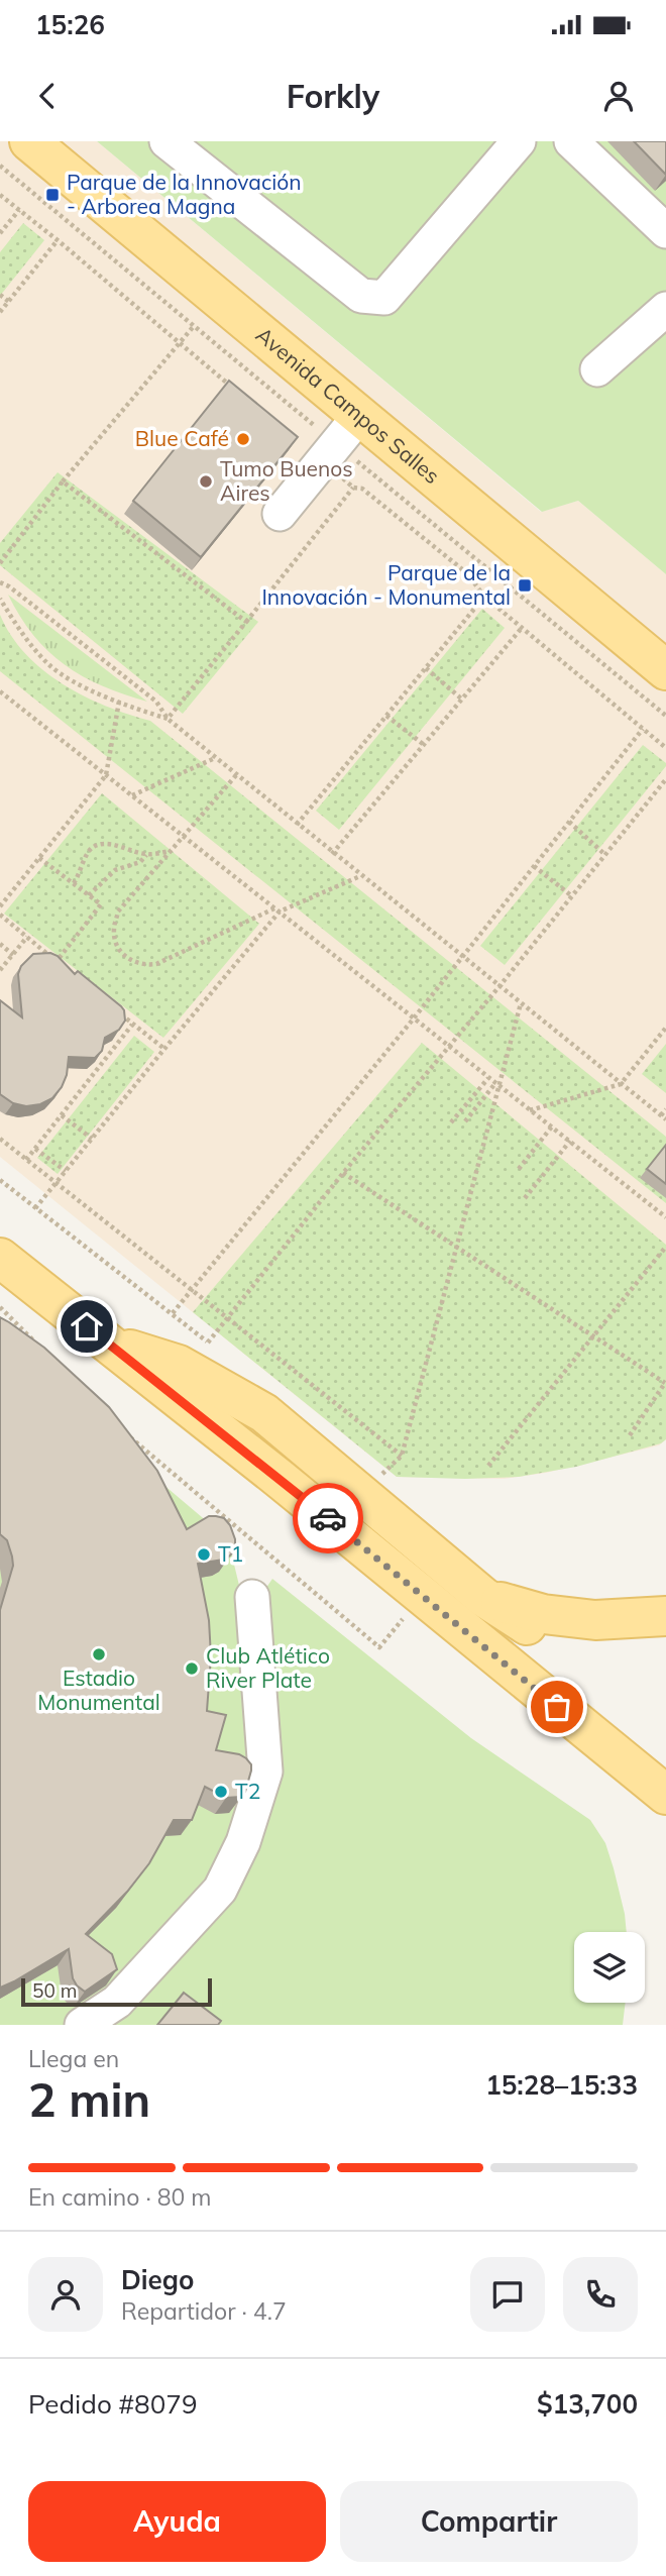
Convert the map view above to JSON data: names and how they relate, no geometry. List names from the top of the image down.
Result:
{
  "streets": {
    "main road": ["Avenida Campos Salles"]
  },
  "places": {
    "transit": ["Parque de la Innovación - Arborea Magna", "Parque de la Innovación - Monumental"],
    "other": [
      "Blue Café",
      "Tumo Buenos Aires",
      "T1",
      "Estadio Monumental",
      "Club Atlético River Plate",
      "T2"
    ]
  },
  "scale_bar": "50 m",
  "page": {
    "status": "15:26",
    "header": "Forkly",
    "scale": "50 m",
    "heading": ["2 min", "Llega en", "15:28–15:33"],
    "panel": [
      "Diego",
      "Repartidor · 4.7",
      "Pedido #8079",
      "$13,700"
    ],
    "bar": "En camino · 80 m",
    "buttons": ["Ayuda", "Compartir"]
  }
}
